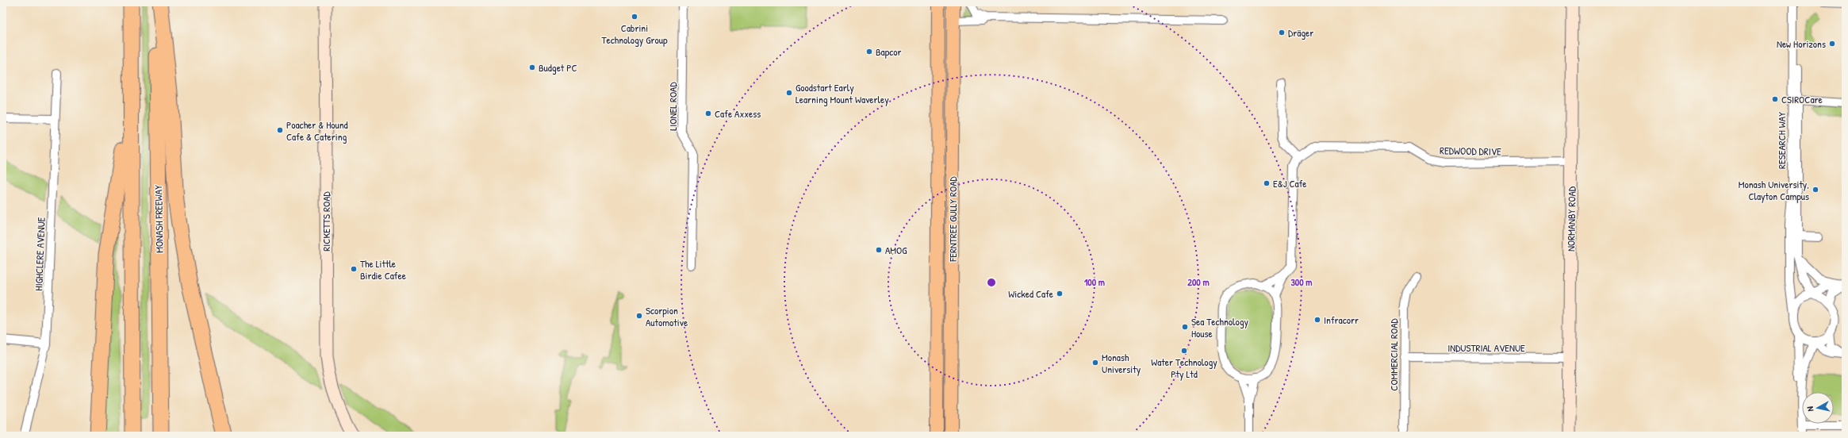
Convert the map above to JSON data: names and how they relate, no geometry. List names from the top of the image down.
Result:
{
  "streets": {
    "highway": ["MONASH FREEWAY"],
    "main road": ["FERNTREE GULLY ROAD"],
    "street": [
      "LIONEL ROAD",
      "RESEARCH WAY",
      "REDWOOD DRIVE",
      "NORMANBY ROAD",
      "RICKETTS ROAD",
      "HIGHCLERE AVENUE",
      "INDUSTRIAL AVENUE",
      "COMMERCIAL ROAD"
    ]
  },
  "crossings": [
    ["REDWOOD DRIVE", "NORMANBY ROAD"],
    ["NORMANBY ROAD", "INDUSTRIAL AVENUE"],
    ["INDUSTRIAL AVENUE", "COMMERCIAL ROAD"]
  ],
  "places": [
    "Cabrini Technology Group",
    "Dräger",
    "New Horizons",
    "Bapcor",
    "Budget PC",
    "Goodstart Early Learning Mount Waverley",
    "CSIROCare",
    "Cafe Axxess",
    "Poacher & Hound Cafe & Catering",
    "E&J Cafe",
    "Monash University, Clayton Campus",
    "AMOG",
    "The Little Birdie Cafee",
    "Wicked Cafe",
    "Scorpion Automotive",
    "Infracorr",
    "Sea Technology House",
    "Water Technology Pty Ltd",
    "Monash University"
  ],
  "north": "left",
  "rings": ["100 m", "200 m", "300 m"]
}
